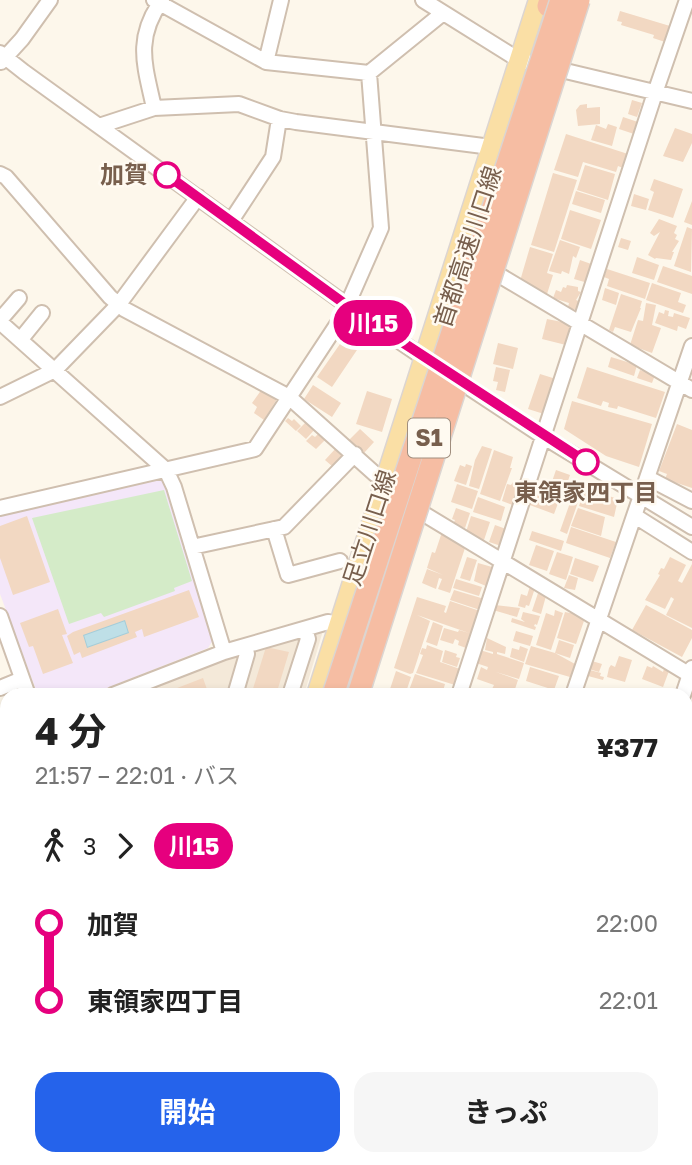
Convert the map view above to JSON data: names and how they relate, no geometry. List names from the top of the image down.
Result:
{
  "streets": {
    "highway": ["首都高速川口線", "S1"],
    "main road": ["足立川口線"]
  },
  "crossings": [
    ["首都高速川口線", "S1"],
    ["首都高速川口線", "足立川口線"]
  ],
  "places": ["加賀", "東領家四丁目"],
  "lines": ["bus line 川15"],
  "page": {
    "on_map": "川15",
    "heading": ["4 分", "21:57 – 22:01 · バス", "¥377"],
    "legs": ["3", "川15"],
    "list": [
      {
        "name": "加賀",
        "value": "22:00"
      },
      {
        "name": "東領家四丁目",
        "value": "22:01"
      }
    ],
    "buttons": ["開始", "きっぷ"]
  }
}
